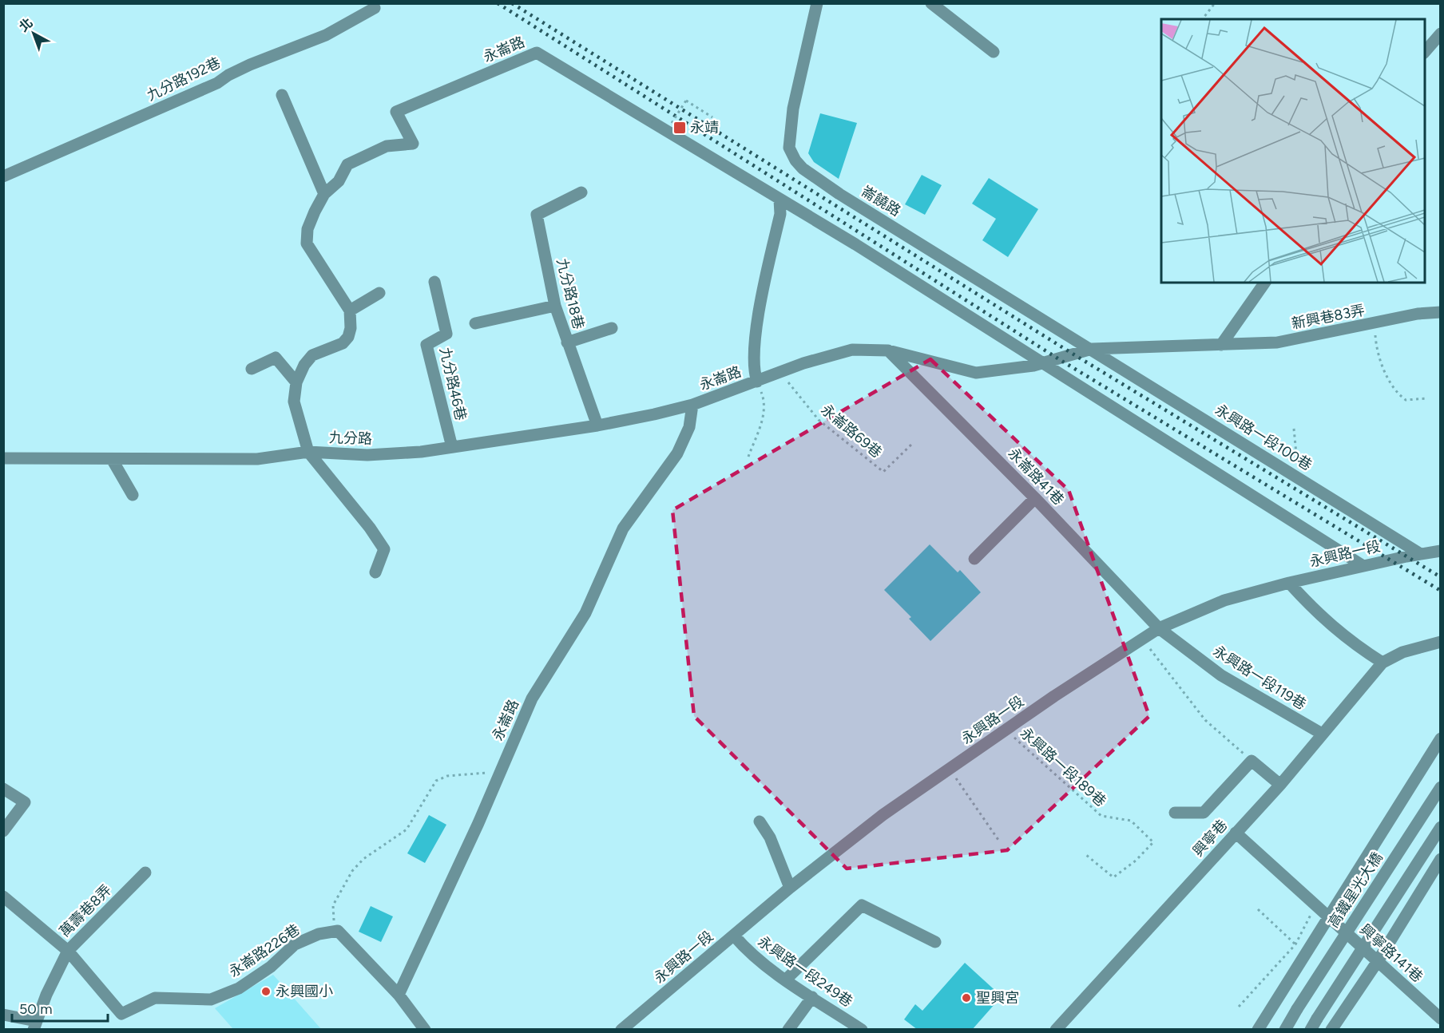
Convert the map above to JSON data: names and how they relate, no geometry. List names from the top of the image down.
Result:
{
  "streets": {
    "street": [
      "永崙路",
      "九分路192巷",
      "崙饒路",
      "九分路18巷",
      "新興巷83弄",
      "九分路46巷",
      "永興路一段100巷",
      "九分路",
      "永崙路41巷",
      "永興路一段",
      "永興路一段119巷",
      "興寧巷",
      "高鐵星光大橋",
      "萬壽巷8弄",
      "永崙路226巷",
      "興寧路141巷",
      "永興路一段249巷"
    ],
    "path": ["永崙路69巷", "永興路一段189巷"]
  },
  "crossings": [
    ["永崙路", "新興巷83弄"],
    ["永崙路", "九分路"],
    ["崙饒路", "新興巷83弄"],
    ["崙饒路", "永興路一段100巷"],
    ["九分路18巷", "九分路"],
    ["新興巷83弄", "永崙路69巷"],
    ["新興巷83弄", "永興路一段100巷"],
    ["新興巷83弄", "永崙路41巷"],
    ["九分路46巷", "九分路"],
    ["永興路一段100巷", "永興路一段"],
    ["永崙路41巷", "永興路一段"],
    ["永崙路41巷", "永興路一段119巷"],
    ["永興路一段", "永興路一段119巷"],
    ["永興路一段", "永興路一段189巷"],
    ["永興路一段", "永興路一段249巷"],
    ["永興路一段119巷", "興寧巷"],
    ["興寧巷", "興寧路141巷"],
    ["萬壽巷8弄", "永崙路226巷"]
  ],
  "places": {
    "transit": ["永靖"],
    "other": ["永興國小", "聖興宮"]
  },
  "scale_bar": "50 m",
  "north": "top left"
}
